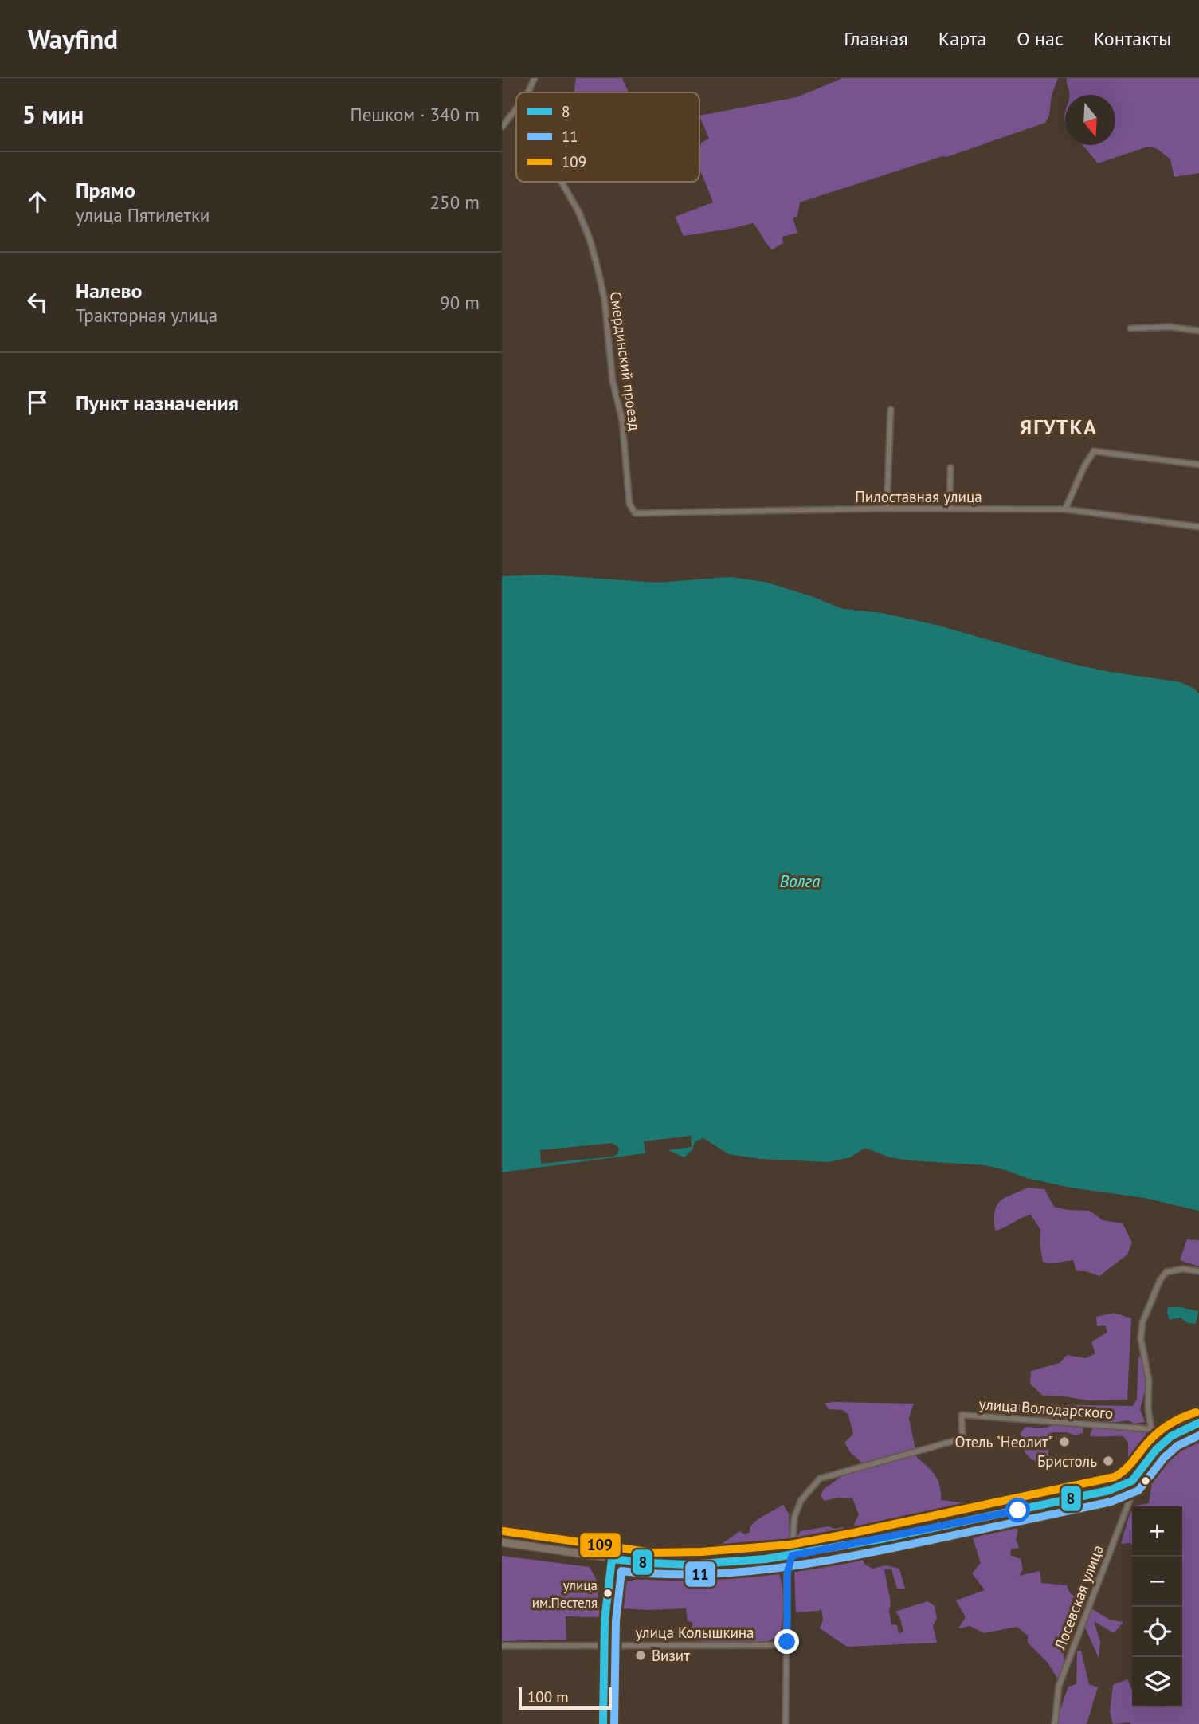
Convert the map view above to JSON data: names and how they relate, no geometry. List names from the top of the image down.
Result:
{
  "streets": {
    "street": [
      "Смердинский проезд",
      "Пилоставная улица",
      "улица Володарского",
      "Лосевская улица",
      "улица Колышкина"
    ]
  },
  "crossings": [
    ["Смердинский проезд", "Пилоставная улица"]
  ],
  "districts": ["ЯГУТКА"],
  "water": ["Волга"],
  "places": [
    "Отель \"Неолит\"",
    "Бристоль",
    "улица им.Пестеля",
    "Визит"
  ],
  "lines": ["transit line 109", "transit line 8", "transit line 11"],
  "legend": ["8", "11", "109"],
  "scale_bar": "100 m",
  "north": "bottom",
  "page": {
    "header": "Wayfind",
    "nav": [
      "Главная",
      "Карта",
      "О нас",
      "Контакты"
    ],
    "heading": ["5 мин", "Пешком · 340 m"],
    "list": [
      ["Прямо", "улица Пятилетки", "250 m"],
      ["Налево", "Тракторная улица", "90 m"],
      "Пункт назначения"
    ],
    "map_buttons": ["+", "−"],
    "scale": "100 m"
  }
}
